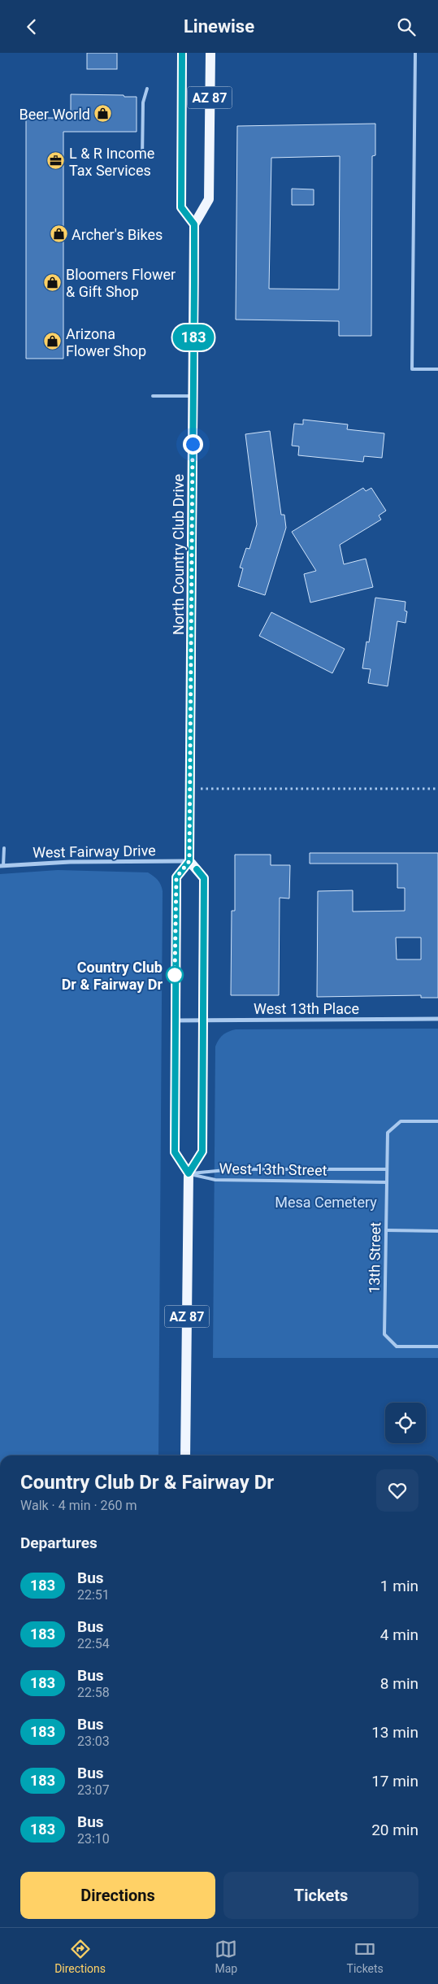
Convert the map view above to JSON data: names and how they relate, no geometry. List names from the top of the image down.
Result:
{
  "streets": {
    "main road": ["AZ 87", "North Country Club Drive"],
    "street": ["West Fairway Drive", "West 13th Place"],
    "lane": ["West 13th Street", "13th Street"]
  },
  "crossings": [
    ["AZ 87", "North Country Club Drive"],
    ["AZ 87", "West 13th Street"],
    ["North Country Club Drive", "West Fairway Drive"],
    ["West 13th Street", "13th Street"]
  ],
  "parks": ["Mesa Cemetery"],
  "places": {
    "shop": [
      "Beer World",
      "Archer's Bikes",
      "Bloomers Flower & Gift Shop",
      "Arizona Flower Shop"
    ],
    "office": ["L & R Income Tax Services"],
    "other": ["Country Club Dr & Fairway Dr"]
  },
  "lines": ["bus line 183"],
  "page": {
    "header": "Linewise",
    "on_map": "183",
    "heading": [
      ["Country Club Dr & Fairway Dr", "Walk · 4 min · 260 m"],
      "Departures"
    ],
    "list": [
      {
        "mark": "183",
        "name": "Bus",
        "note": "22:51",
        "value": "1 min"
      },
      {
        "mark": "183",
        "name": "Bus",
        "note": "22:54",
        "value": "4 min"
      },
      {
        "mark": "183",
        "name": "Bus",
        "note": "22:58",
        "value": "8 min"
      },
      {
        "mark": "183",
        "name": "Bus",
        "note": "23:03",
        "value": "13 min"
      },
      {
        "mark": "183",
        "name": "Bus",
        "note": "23:07",
        "value": "17 min"
      },
      {
        "mark": "183",
        "name": "Bus",
        "note": "23:10",
        "value": "20 min"
      }
    ],
    "buttons": ["Directions", "Tickets"],
    "tabs": ["Directions", "Map", "Tickets"]
  }
}
